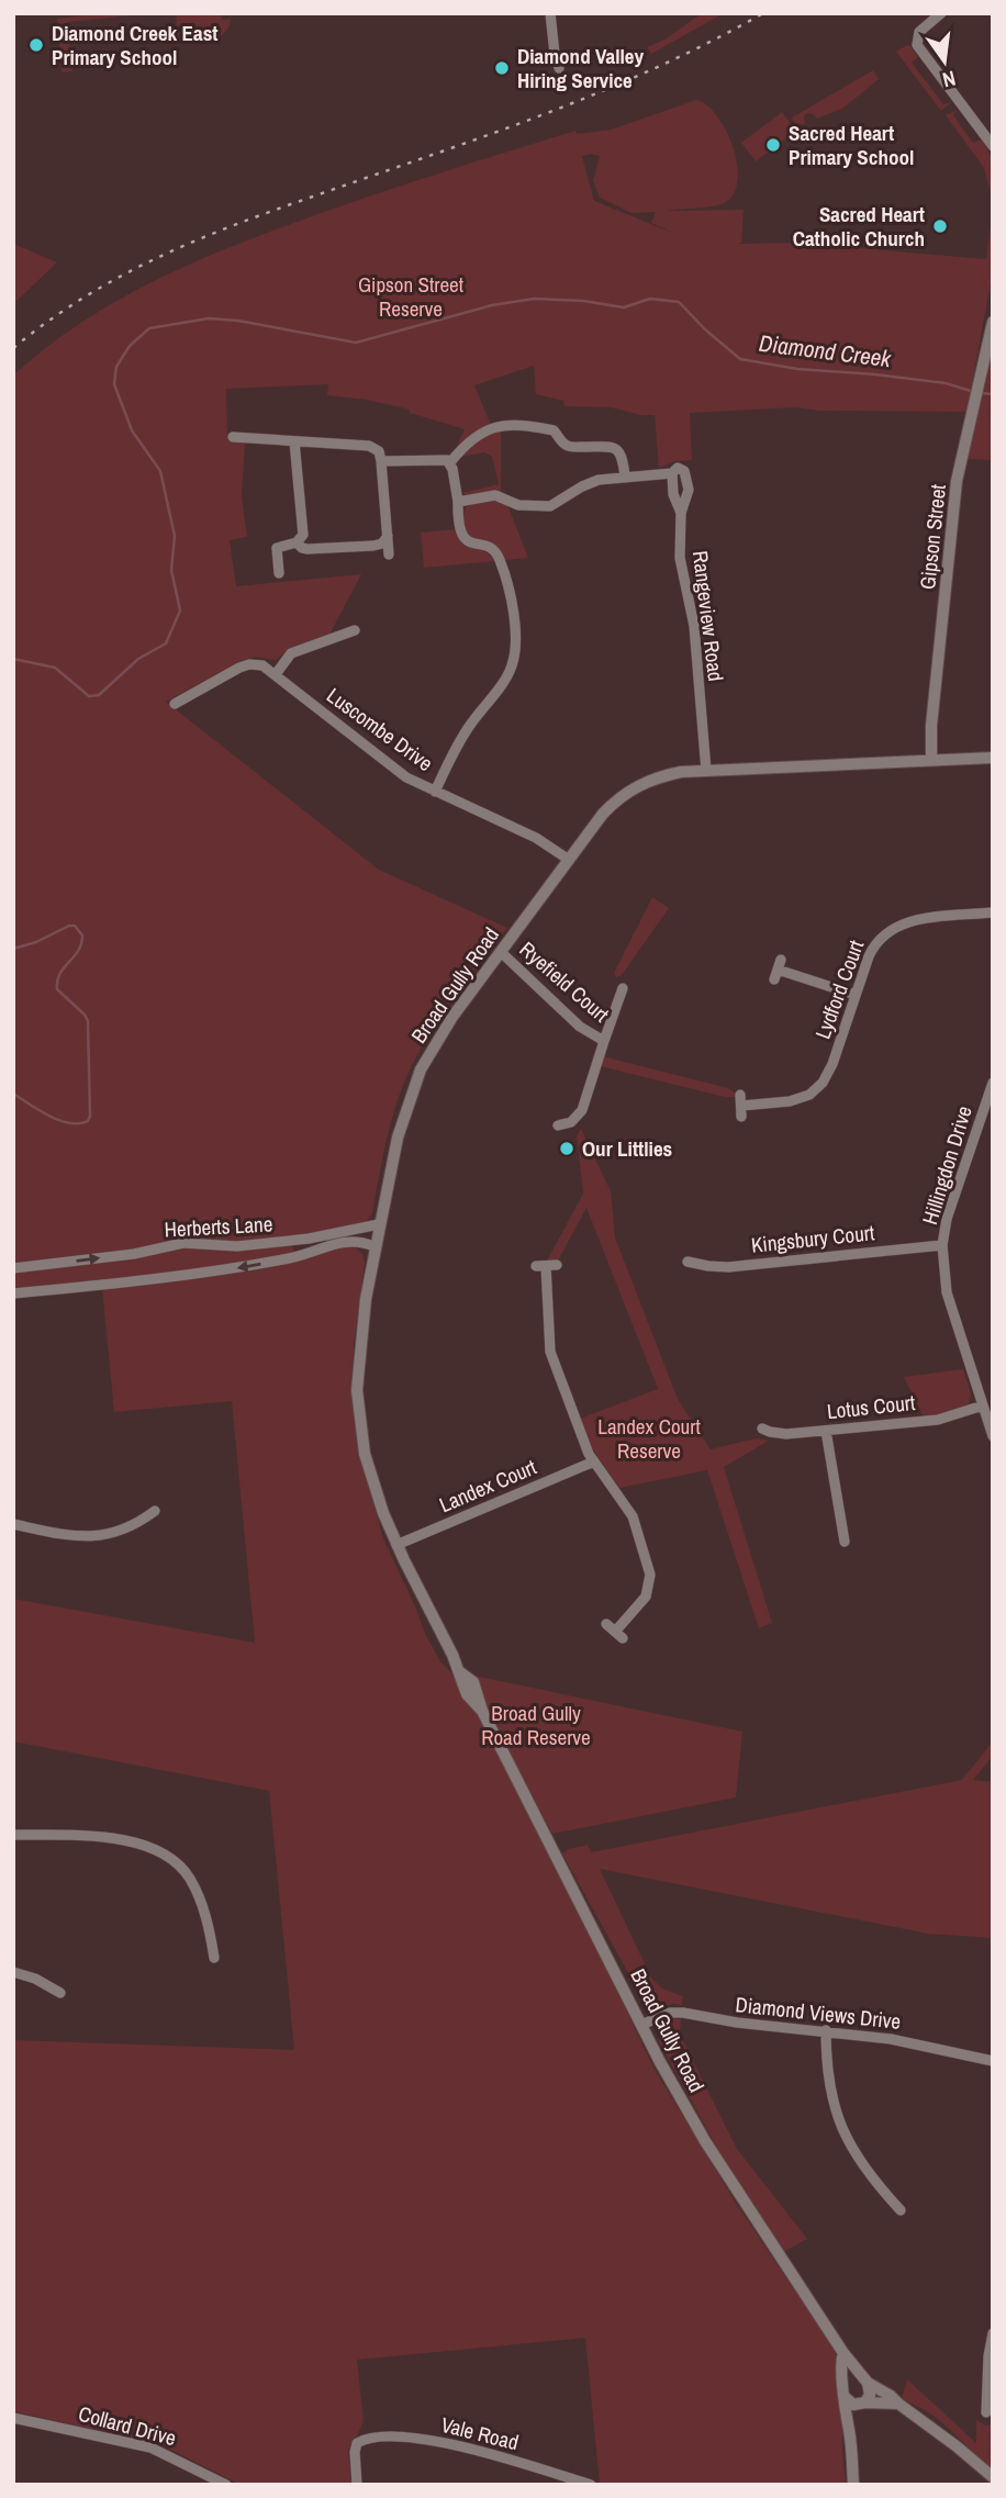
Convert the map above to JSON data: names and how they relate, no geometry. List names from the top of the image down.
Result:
{
  "streets": {
    "street": [
      "Gipson Street",
      "Rangeview Road",
      "Luscombe Drive",
      "Ryefield Court",
      "Broad Gully Road",
      "Lydford Court",
      "Hillingdon Drive",
      "Herberts Lane",
      "Kingsbury Court",
      "Lotus Court",
      "Landex Court",
      "Diamond Views Drive",
      "Collard Drive",
      "Vale Road"
    ]
  },
  "crossings": [
    ["Gipson Street", "Broad Gully Road"],
    ["Rangeview Road", "Broad Gully Road"],
    ["Luscombe Drive", "Broad Gully Road"],
    ["Ryefield Court", "Broad Gully Road"],
    ["Broad Gully Road", "Herberts Lane"],
    ["Broad Gully Road", "Landex Court"],
    ["Broad Gully Road", "Diamond Views Drive"],
    ["Hillingdon Drive", "Kingsbury Court"],
    ["Hillingdon Drive", "Lotus Court"]
  ],
  "water": ["Diamond Creek"],
  "parks": ["Gipson Street Reserve", "Landex Court Reserve", "Broad Gully Road Reserve"],
  "places": [
    "Diamond Creek East Primary School",
    "Diamond Valley Hiring Service",
    "Sacred Heart Primary School",
    "Sacred Heart Catholic Church",
    "Our Littlies"
  ],
  "north": "bottom"
}
